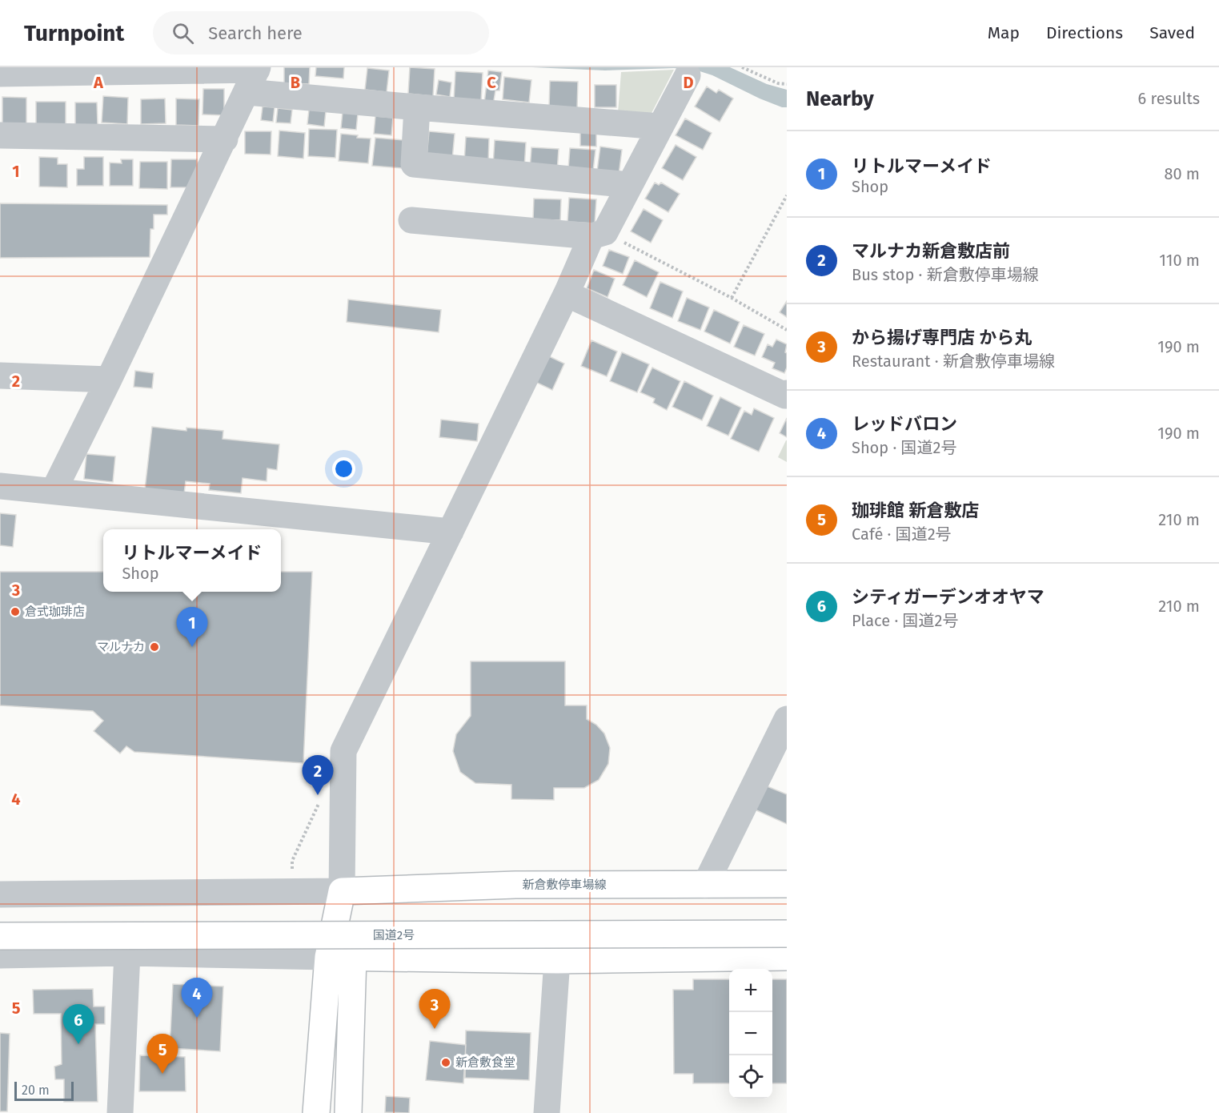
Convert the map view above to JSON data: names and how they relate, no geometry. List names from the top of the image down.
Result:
{
  "streets": {
    "main road": ["新倉敷停車場線", "国道2号"]
  },
  "places": ["倉式珈琲店", "マルナカ", "新倉敷食堂"],
  "scale_bar": "20 m",
  "page": {
    "header": "Turnpoint",
    "search": "Search here",
    "nav": ["Map", "Directions", "Saved"],
    "heading": ["Nearby", "6 results"],
    "list": [
      {
        "mark": "1",
        "name": "リトルマーメイド",
        "note": "Shop",
        "value": "80 m"
      },
      {
        "mark": "2",
        "name": "マルナカ新倉敷店前",
        "note": "Bus stop · 新倉敷停車場線",
        "value": "110 m"
      },
      {
        "mark": "3",
        "name": "から揚げ専門店 から丸",
        "note": "Restaurant · 新倉敷停車場線",
        "value": "190 m"
      },
      {
        "mark": "4",
        "name": "レッドバロン",
        "note": "Shop · 国道2号",
        "value": "190 m"
      },
      {
        "mark": "5",
        "name": "珈琲館 新倉敷店",
        "note": "Café · 国道2号",
        "value": "210 m"
      },
      {
        "mark": "6",
        "name": "シティガーデンオオヤマ",
        "note": "Place · 国道2号",
        "value": "210 m"
      }
    ],
    "popup": ["リトルマーメイド", "Shop"],
    "pins": [
      "1",
      "2",
      "4",
      "3",
      "6",
      "5"
    ],
    "map_buttons": ["+", "−"],
    "scale": "20 m"
  },
  "grid": {
    "columns": [
      "A",
      "B",
      "C",
      "D"
    ],
    "rows": [
      "1",
      "2",
      "3",
      "4",
      "5"
    ]
  }
}
